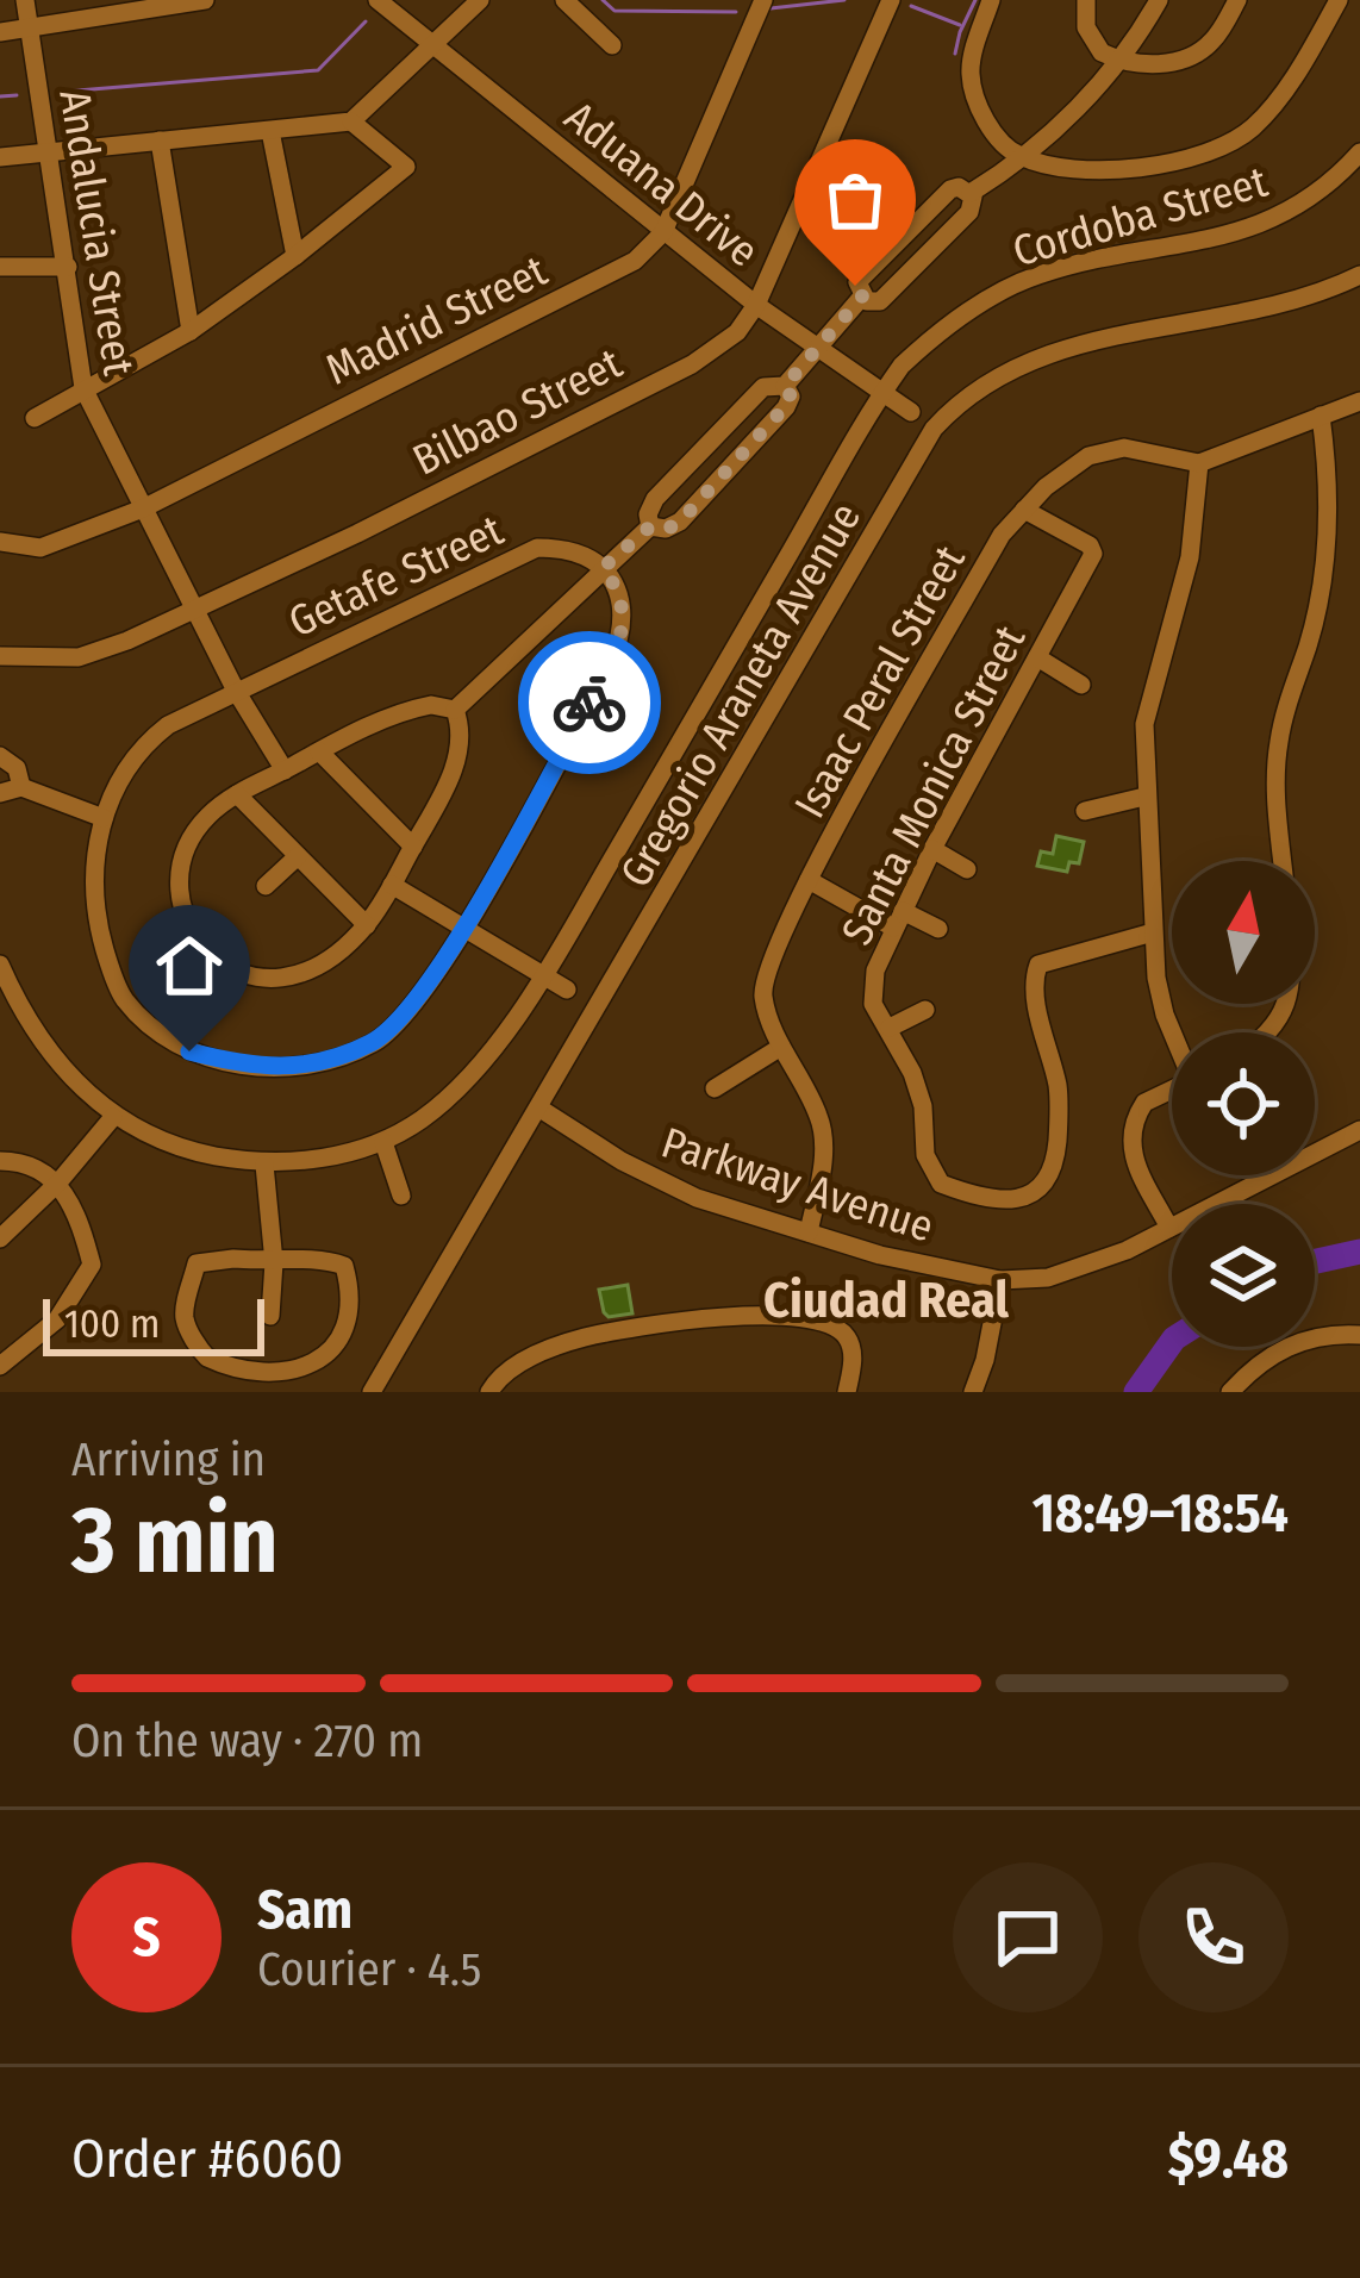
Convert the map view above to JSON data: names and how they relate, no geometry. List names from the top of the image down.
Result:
{
  "streets": {
    "street": [
      "Aduana Drive",
      "Cordoba Street",
      "Andalucia Street",
      "Madrid Street",
      "Bilbao Street",
      "Getafe Street",
      "Isaac Peral Street",
      "Gregorio Araneta Avenue",
      "Santa Monica Street",
      "Parkway Avenue"
    ]
  },
  "crossings": [
    ["Aduana Drive", "Cordoba Street"],
    ["Aduana Drive", "Madrid Street"],
    ["Aduana Drive", "Bilbao Street"],
    ["Andalucia Street", "Madrid Street"],
    ["Andalucia Street", "Bilbao Street"],
    ["Andalucia Street", "Getafe Street"],
    ["Isaac Peral Street", "Santa Monica Street"],
    ["Isaac Peral Street", "Parkway Avenue"],
    ["Gregorio Araneta Avenue", "Parkway Avenue"]
  ],
  "districts": ["Ciudad Real"],
  "scale_bar": "100 m",
  "north": "top",
  "page": {
    "scale": "100 m",
    "heading": ["3 min", "Arriving in", "18:49–18:54"],
    "panel": [
      "Sam",
      "Courier · 4.5",
      "Order #6060",
      "$9.48"
    ],
    "bar": "On the way · 270 m",
    "round": "S"
  }
}
